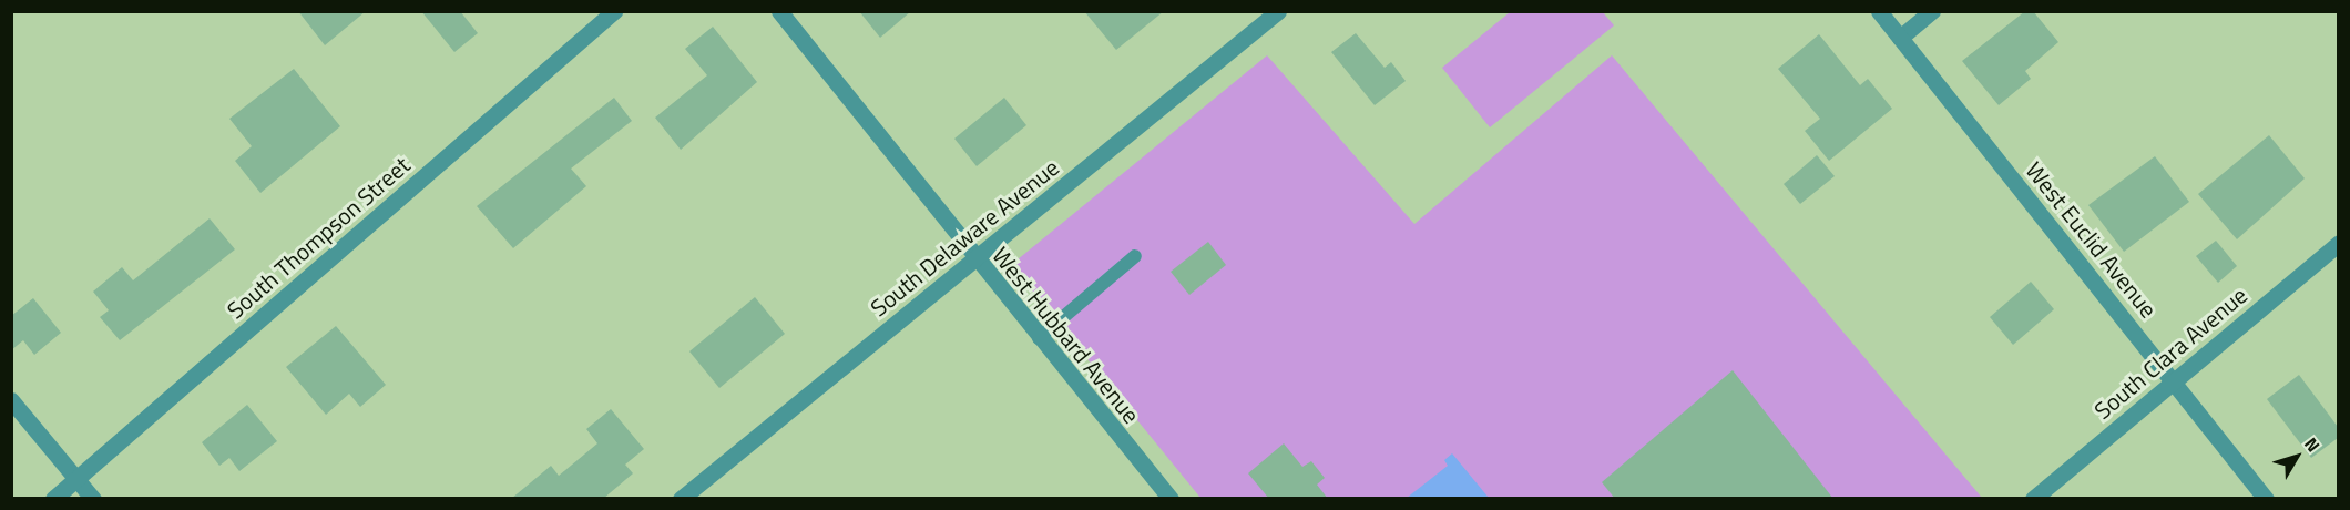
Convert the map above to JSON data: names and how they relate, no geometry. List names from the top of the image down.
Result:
{
  "streets": {
    "street": [
      "South Thompson Street",
      "South Delaware Avenue",
      "West Euclid Avenue",
      "West Hubbard Avenue",
      "South Clara Avenue"
    ]
  },
  "crossings": [
    ["South Delaware Avenue", "West Hubbard Avenue"],
    ["West Euclid Avenue", "South Clara Avenue"]
  ],
  "north": "top right"
}
